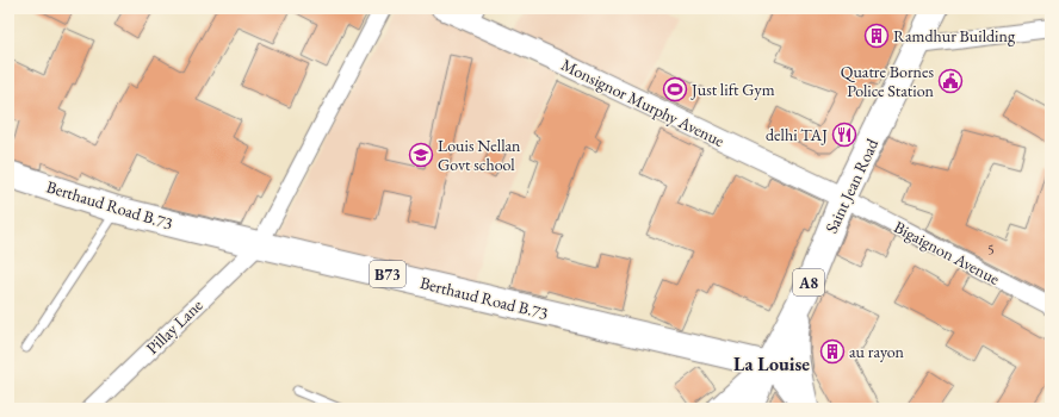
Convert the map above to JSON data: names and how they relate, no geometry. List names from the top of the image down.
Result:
{
  "streets": {
    "main road": [
      "Saint Jean Road",
      "Berthaud Road B.73",
      "B73",
      "A8"
    ],
    "street": ["Monsignor Murphy Avenue", "Bigaignon Avenue", "Pillay Lane"]
  },
  "crossings": [
    ["Monsignor Murphy Avenue", "Saint Jean Road"],
    ["Monsignor Murphy Avenue", "Bigaignon Avenue"],
    ["Saint Jean Road", "Berthaud Road B.73"],
    ["Saint Jean Road", "Bigaignon Avenue"],
    ["Berthaud Road B.73", "Pillay Lane"]
  ],
  "districts": ["La Louise"],
  "places": {
    "building": ["Ramdhur Building", "au rayon"],
    "public building": ["Quatre Bornes Police Station"],
    "sports": ["Just lift Gym"],
    "restaurant": ["delhi TAJ"],
    "school or university": ["Louis Nellan Govt school"]
  },
  "house_numbers": ["5"]
}
